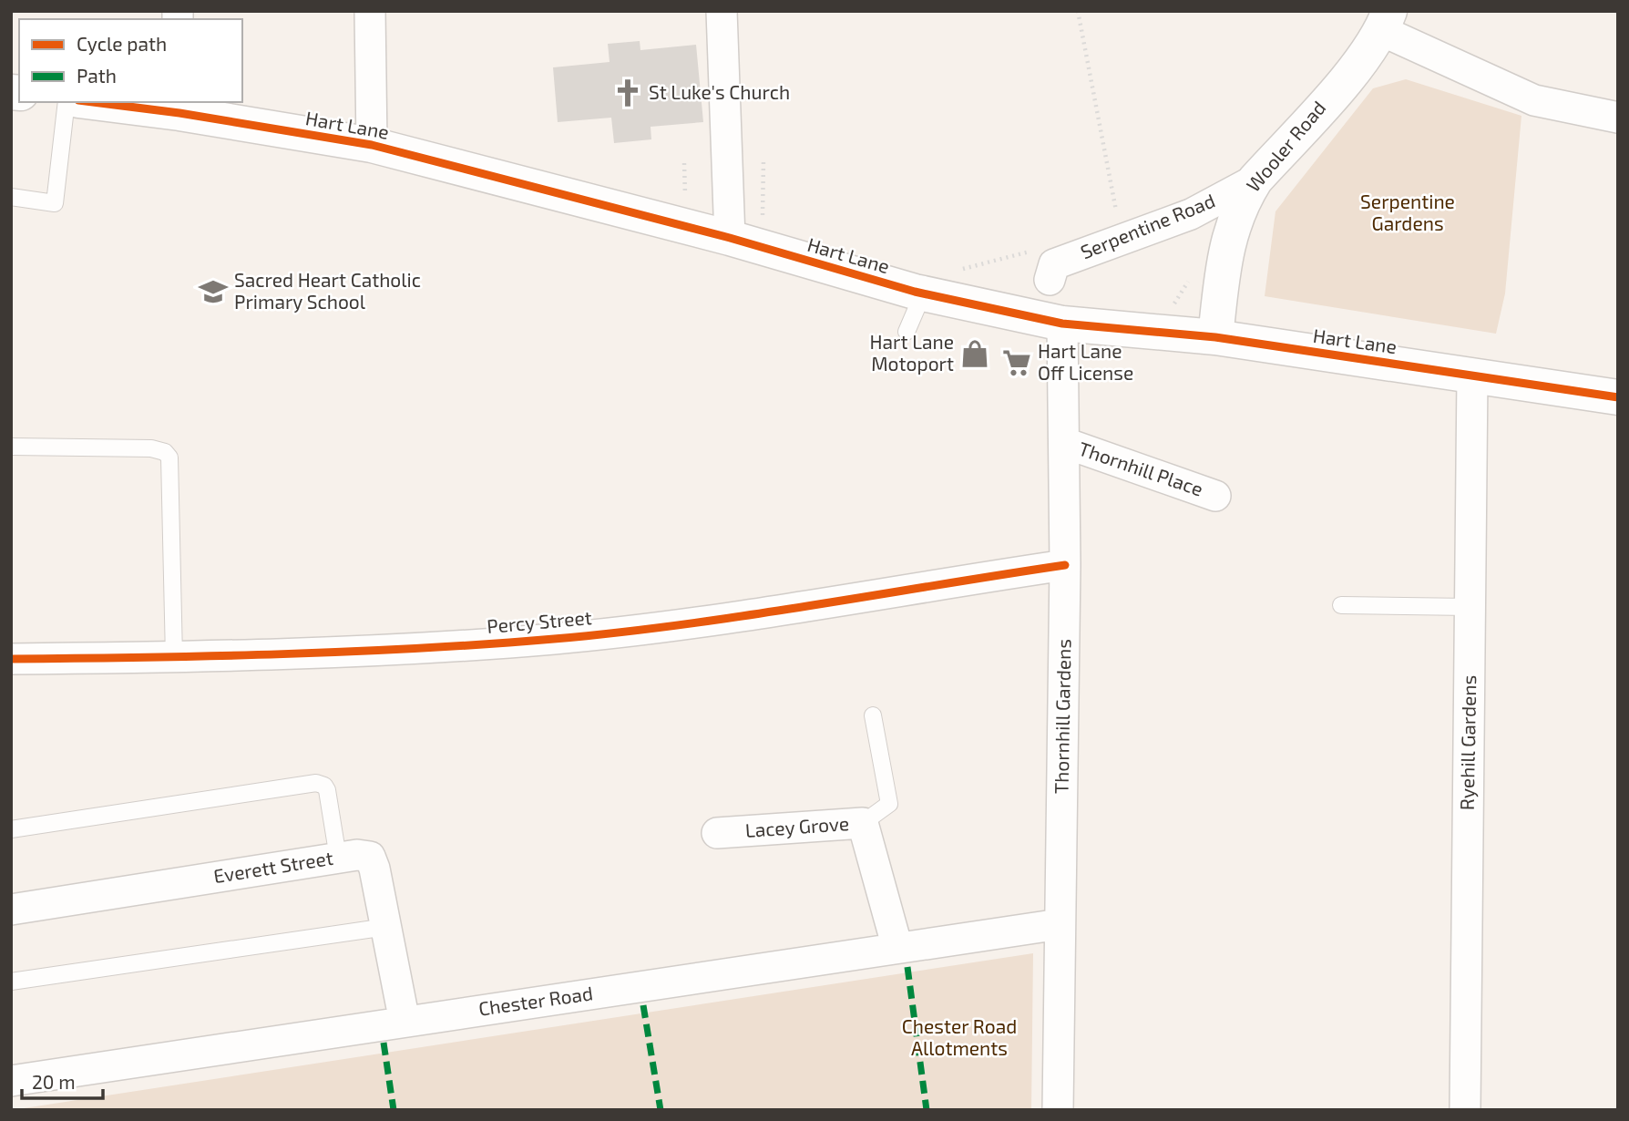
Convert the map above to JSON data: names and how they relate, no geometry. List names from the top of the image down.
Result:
{
  "streets": {
    "street": [
      "Hart Lane",
      "Wooler Road",
      "Serpentine Road",
      "Thornhill Place",
      "Percy Street",
      "Thornhill Gardens",
      "Ryehill Gardens",
      "Lacey Grove",
      "Everett Street",
      "Chester Road"
    ]
  },
  "crossings": [
    ["Hart Lane", "Wooler Road"],
    ["Hart Lane", "Thornhill Gardens"],
    ["Hart Lane", "Ryehill Gardens"],
    ["Wooler Road", "Serpentine Road"],
    ["Thornhill Place", "Thornhill Gardens"],
    ["Percy Street", "Thornhill Gardens"],
    ["Thornhill Gardens", "Chester Road"],
    ["Lacey Grove", "Chester Road"],
    ["Everett Street", "Chester Road"]
  ],
  "parks": ["Serpentine Gardens", "Chester Road Allotments"],
  "places": {
    "church": ["St Luke's Church"],
    "school or university": ["Sacred Heart Catholic Primary School"],
    "shop": ["Hart Lane Motoport"],
    "supermarket": ["Hart Lane Off License"]
  },
  "legend": ["Cycle path", "Path"],
  "scale_bar": "20 m"
}
